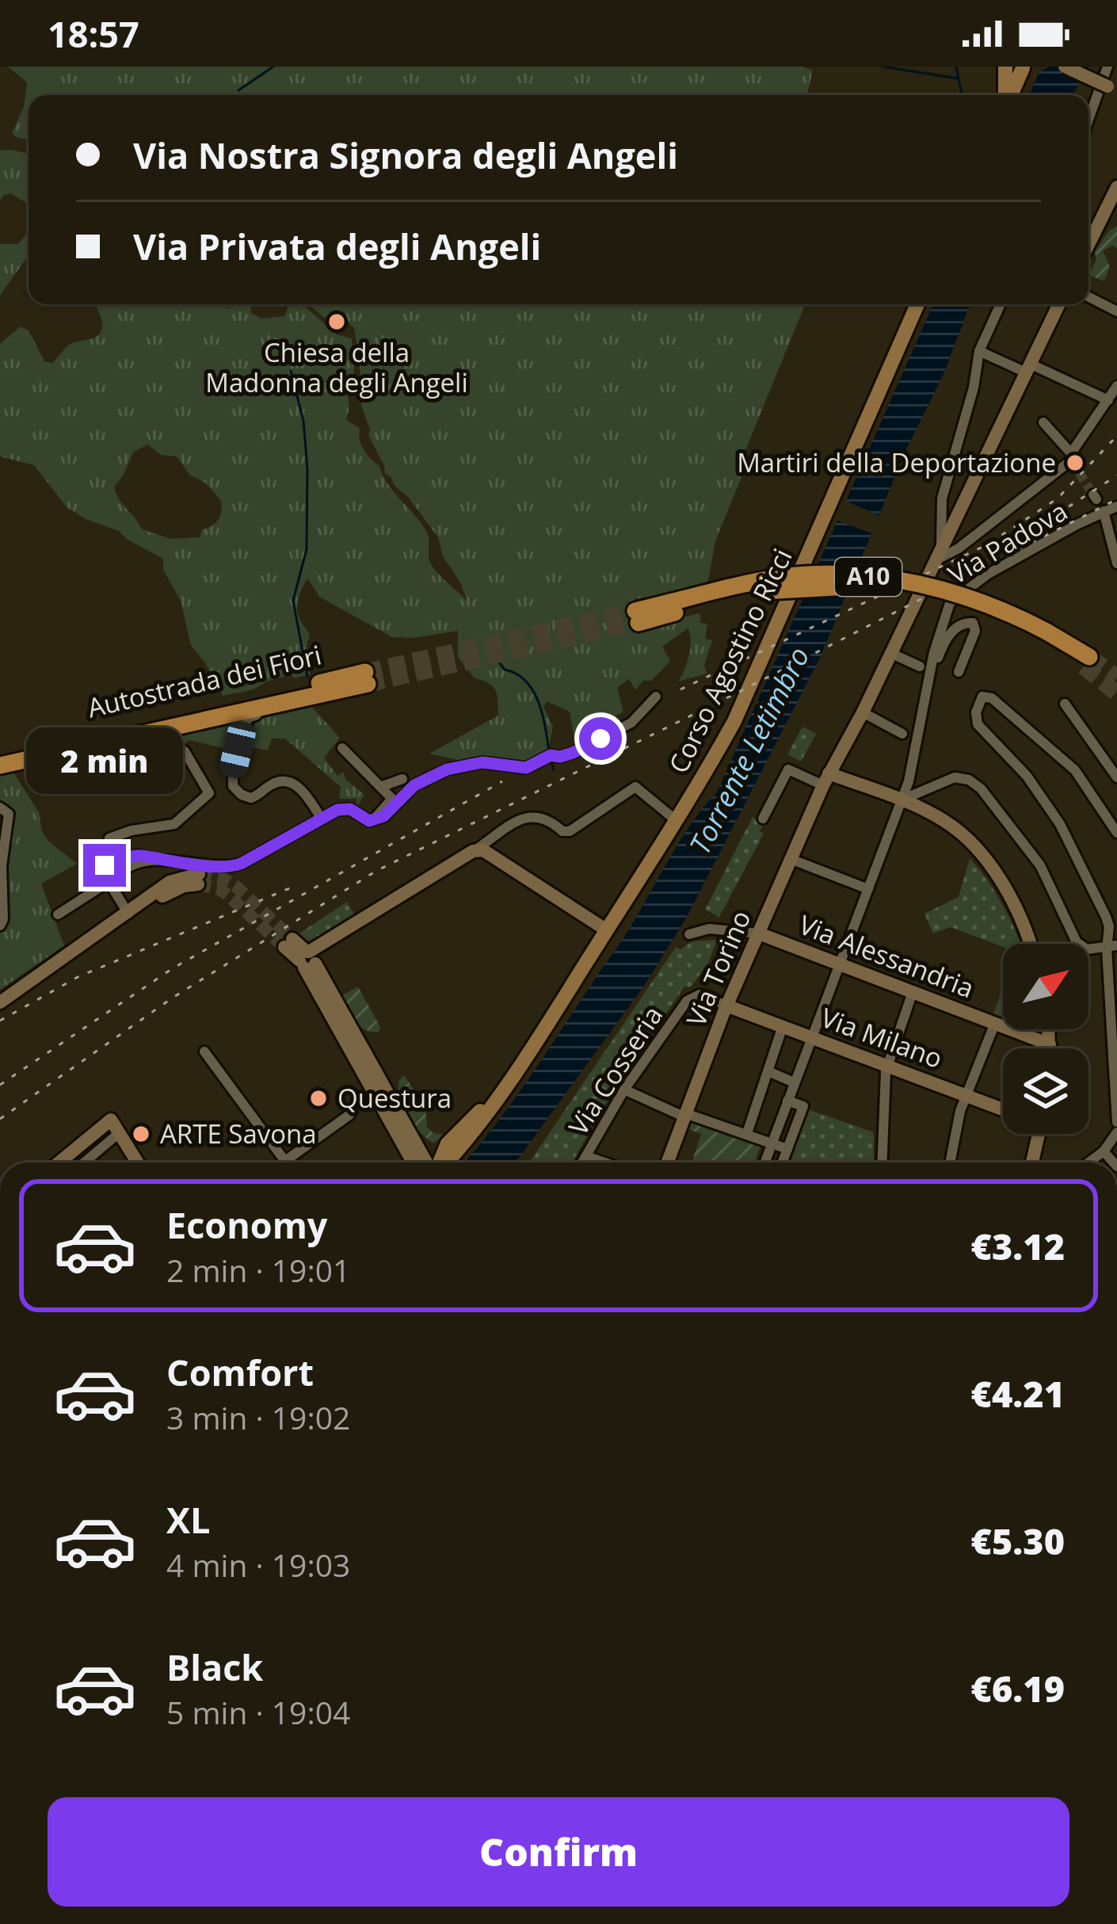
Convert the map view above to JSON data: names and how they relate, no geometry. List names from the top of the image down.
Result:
{
  "streets": {
    "highway": ["A10", "Autostrada dei Fiori"],
    "main road": ["Corso Agostino Ricci"],
    "street": [
      "Via Padova",
      "Via Alessandria",
      "Via Torino",
      "Via Milano",
      "Via Cosseria"
    ]
  },
  "crossings": [
    ["Via Padova", "Via Alessandria"],
    ["Via Padova", "Via Milano"],
    ["Via Alessandria", "Via Torino"],
    ["Via Torino", "Via Milano"],
    ["Via Torino", "Via Cosseria"],
    ["Via Milano", "Via Cosseria"]
  ],
  "water": ["Torrente Letimbro"],
  "places": [
    "Chiesa della Madonna degli Angeli",
    "Martiri della Deportazione",
    "Questura",
    "ARTE Savona"
  ],
  "north": "top right",
  "page": {
    "status": "18:57",
    "banner": ["Via Nostra Signora degli Angeli", "Via Privata degli Angeli"],
    "bubble": "2 min",
    "list": [
      {
        "name": "Economy",
        "note": "2 min · 19:01",
        "value": "€3.12"
      },
      {
        "name": "Comfort",
        "note": "3 min · 19:02",
        "value": "€4.21"
      },
      {
        "name": "XL",
        "note": "4 min · 19:03",
        "value": "€5.30"
      },
      {
        "name": "Black",
        "note": "5 min · 19:04",
        "value": "€6.19"
      }
    ],
    "buttons": "Confirm"
  }
}
